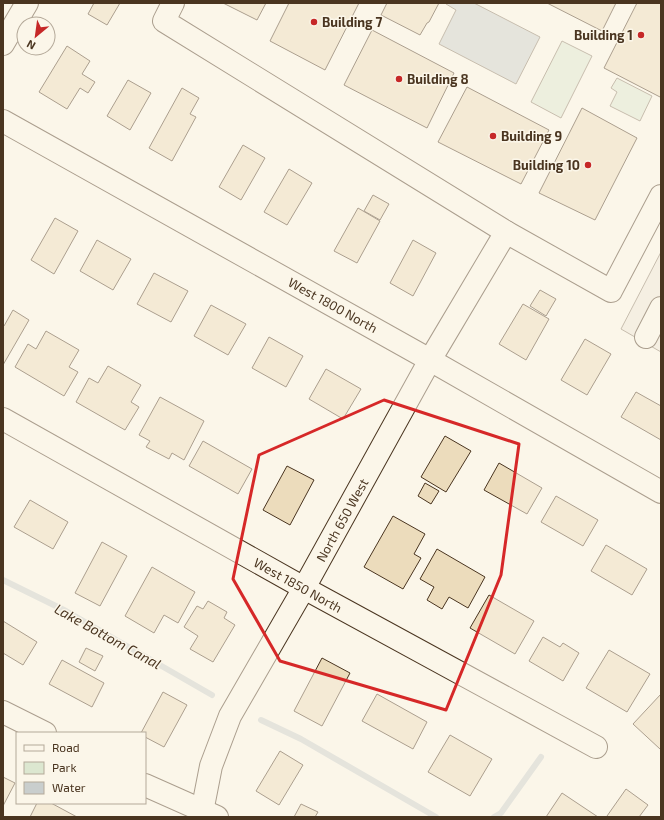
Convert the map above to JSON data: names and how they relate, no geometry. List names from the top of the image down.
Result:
{
  "streets": {
    "street": ["West 1800 North", "North 650 West", "West 1850 North"]
  },
  "crossings": [
    ["West 1800 North", "North 650 West"],
    ["North 650 West", "West 1850 North"]
  ],
  "water": ["Lake Bottom Canal"],
  "places": [
    "Building 7",
    "Building 1",
    "Building 8",
    "Building 9",
    "Building 10"
  ],
  "legend": ["Road", "Park", "Water"],
  "north": "bottom left"
}
